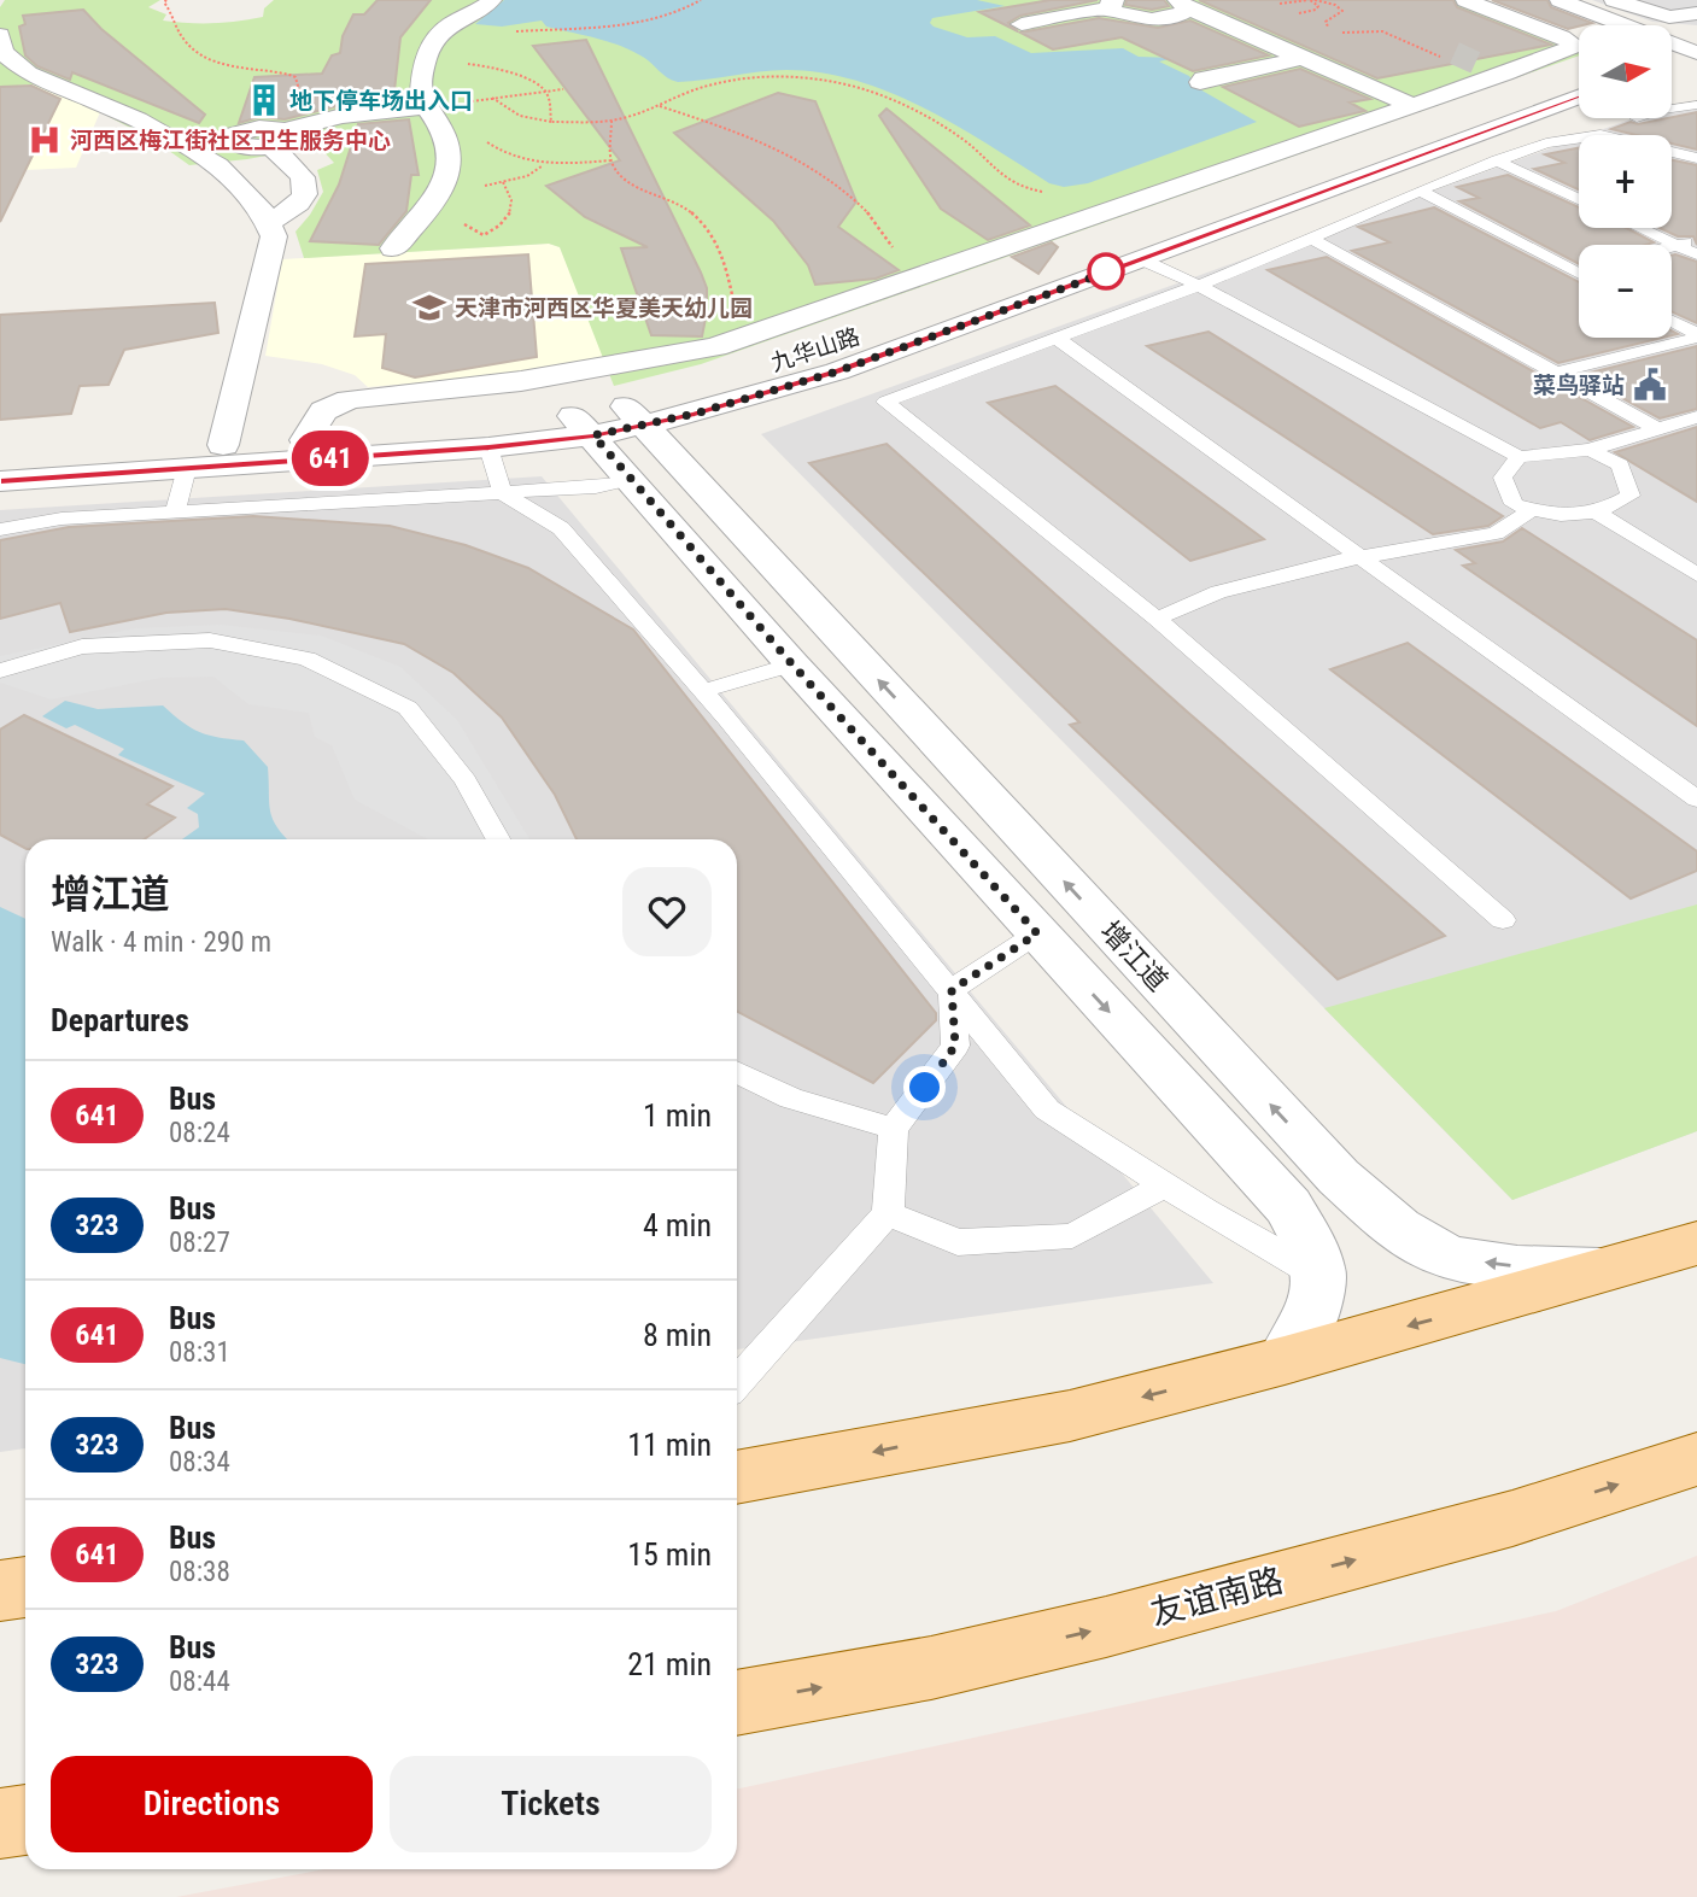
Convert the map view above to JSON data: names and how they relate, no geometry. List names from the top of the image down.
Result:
{
  "streets": {
    "main road": ["友谊南路"],
    "street": ["九华山路", "增江道"]
  },
  "crossings": [
    ["九华山路", "增江道"]
  ],
  "places": {
    "building": ["地下停车场出入口"],
    "hospital": ["河西区梅江街社区卫生服务中心"],
    "school or university": ["天津市河西区华夏美天幼儿园"],
    "public building": ["菜鸟驿站"]
  },
  "lines": ["bus line 641"],
  "north": "right",
  "page": {
    "on_map": "641",
    "map_buttons": ["+", "−"],
    "heading": [
      ["增江道", "Walk · 4 min · 290 m"],
      "Departures"
    ],
    "list": [
      {
        "mark": "641",
        "name": "Bus",
        "note": "08:24",
        "value": "1 min"
      },
      {
        "mark": "323",
        "name": "Bus",
        "note": "08:27",
        "value": "4 min"
      },
      {
        "mark": "641",
        "name": "Bus",
        "note": "08:31",
        "value": "8 min"
      },
      {
        "mark": "323",
        "name": "Bus",
        "note": "08:34",
        "value": "11 min"
      },
      {
        "mark": "641",
        "name": "Bus",
        "note": "08:38",
        "value": "15 min"
      },
      {
        "mark": "323",
        "name": "Bus",
        "note": "08:44",
        "value": "21 min"
      }
    ],
    "buttons": ["Directions", "Tickets"]
  }
}
